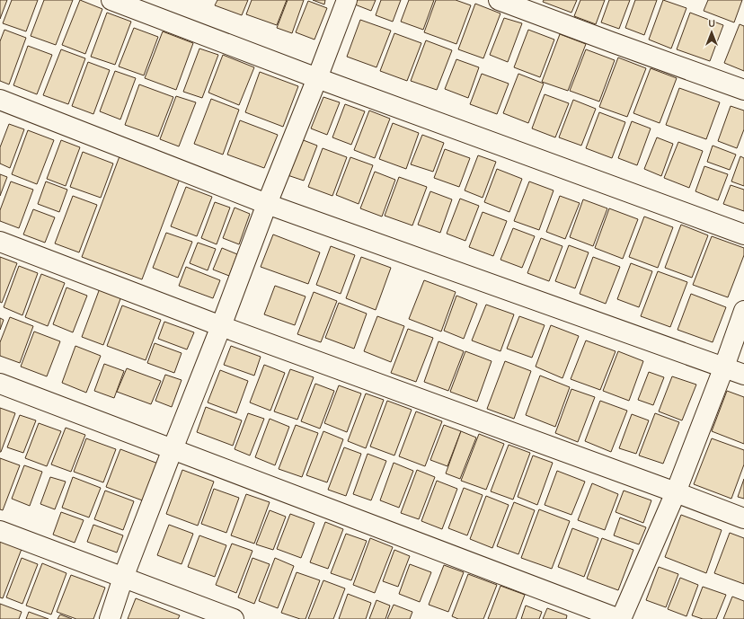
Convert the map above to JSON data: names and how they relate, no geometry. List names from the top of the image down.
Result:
{
  "north": "top"
}
